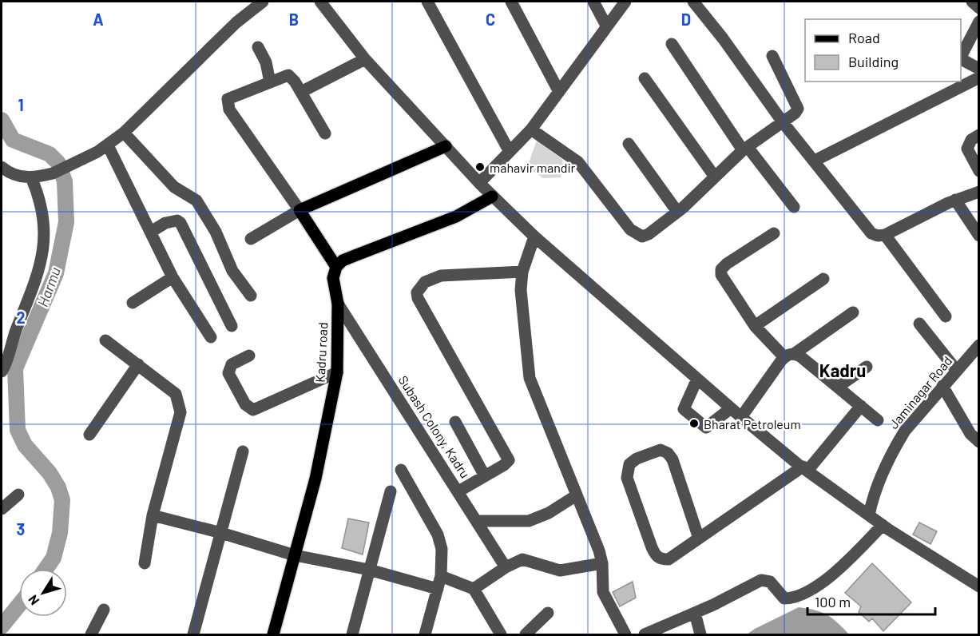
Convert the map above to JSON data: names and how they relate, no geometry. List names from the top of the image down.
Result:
{
  "streets": {
    "main road": ["Kadru road"],
    "street": ["Jaminagar Road", "Subash Colony, Kadru"]
  },
  "crossings": [
    ["Kadru road", "Subash Colony, Kadru"]
  ],
  "districts": ["Kadru"],
  "water": ["Harmu"],
  "places": ["mahavir mandir", "Bharat Petroleum"],
  "legend": ["Road", "Building"],
  "scale_bar": "100 m",
  "north": "bottom left",
  "grid": {
    "columns": [
      "A",
      "B",
      "C",
      "D"
    ],
    "rows": ["1", "2", "3"]
  }
}
